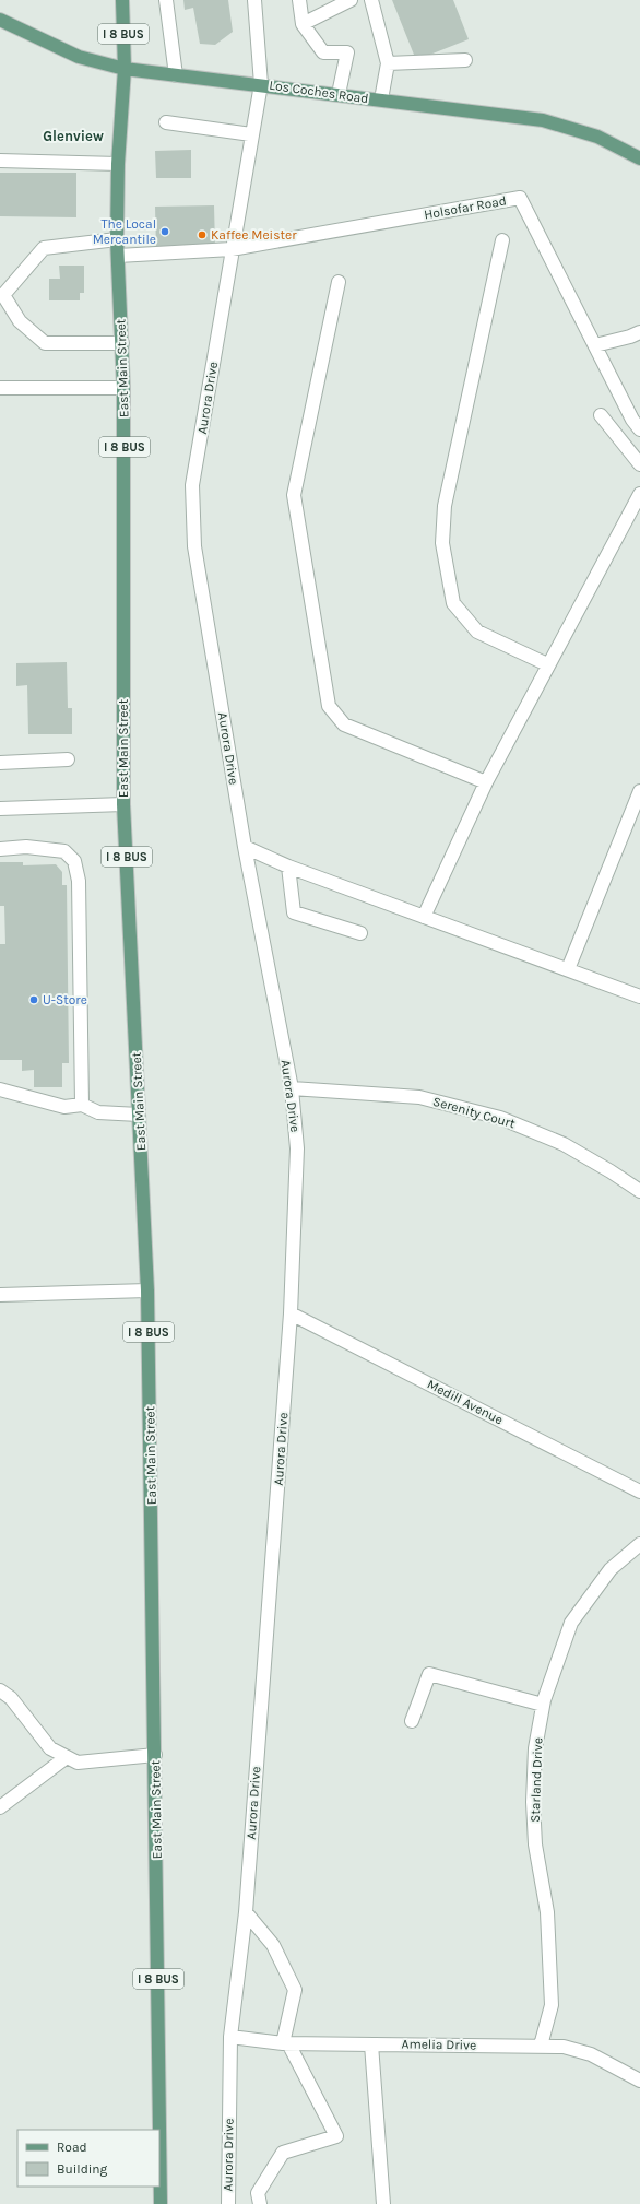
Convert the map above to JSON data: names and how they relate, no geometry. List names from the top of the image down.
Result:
{
  "streets": {
    "main road": ["I 8 BUS", "Los Coches Road", "East Main Street"],
    "street": [
      "Holsofar Road",
      "Aurora Drive",
      "Serenity Court",
      "Medill Avenue",
      "Starland Drive",
      "Amelia Drive"
    ]
  },
  "crossings": [
    ["Los Coches Road", "East Main Street"],
    ["Los Coches Road", "Aurora Drive"],
    ["Holsofar Road", "Aurora Drive"],
    ["Aurora Drive", "Serenity Court"],
    ["Aurora Drive", "Medill Avenue"],
    ["Aurora Drive", "Amelia Drive"],
    ["Starland Drive", "Amelia Drive"]
  ],
  "districts": ["Glenview"],
  "places": ["The Local Mercantile", "Kaffee Meister", "U-Store"],
  "legend": ["Road", "Building"]
}
